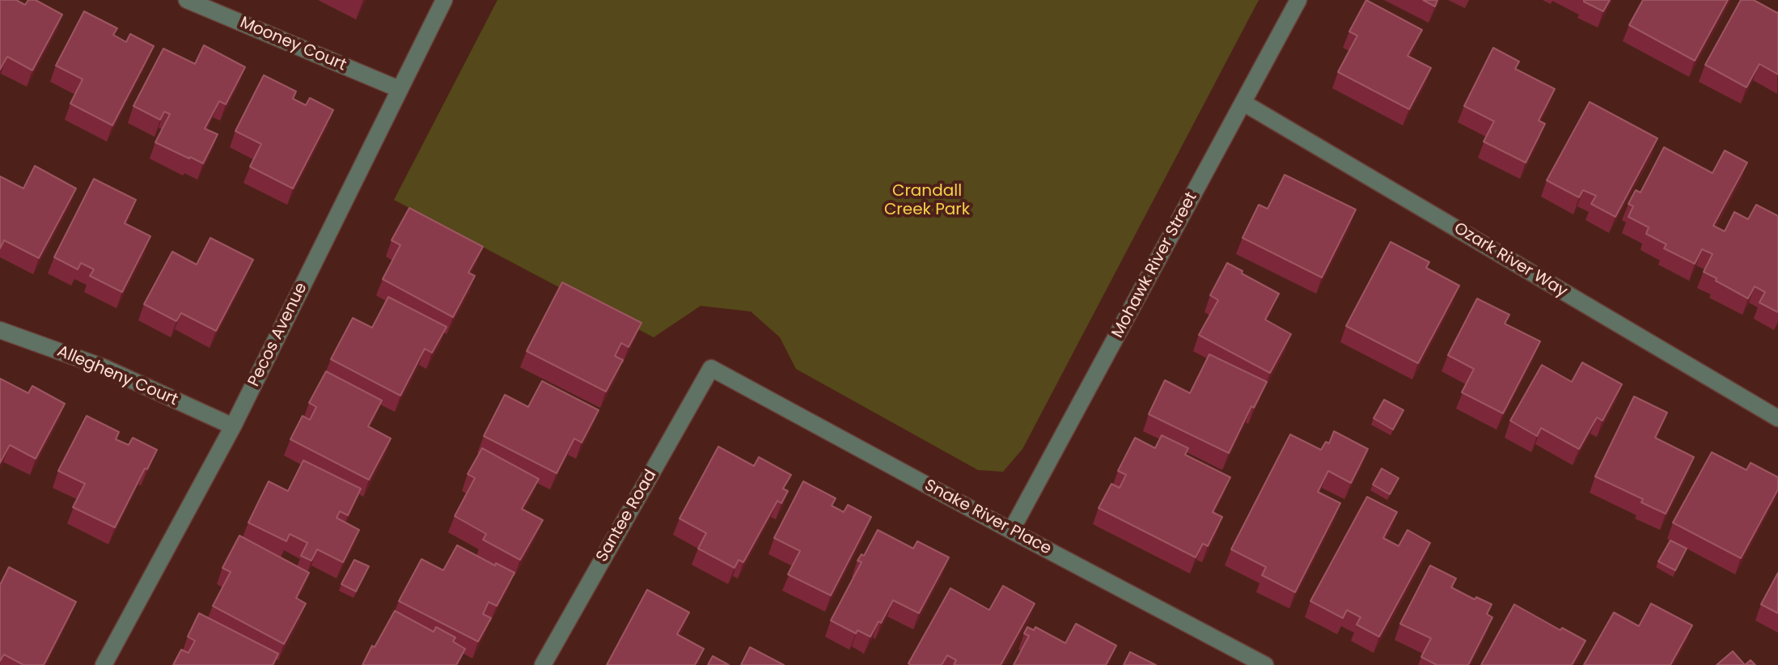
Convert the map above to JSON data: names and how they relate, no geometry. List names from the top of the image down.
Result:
{
  "streets": {
    "street": [
      "Mooney Court",
      "Ozark River Way",
      "Mohawk River Street",
      "Pecos Avenue",
      "Allegheny Court",
      "Santee Road",
      "Snake River Place"
    ]
  },
  "crossings": [
    ["Mooney Court", "Pecos Avenue"],
    ["Ozark River Way", "Mohawk River Street"],
    ["Mohawk River Street", "Snake River Place"],
    ["Pecos Avenue", "Allegheny Court"],
    ["Santee Road", "Snake River Place"]
  ],
  "parks": ["Crandall Creek Park"]
}
